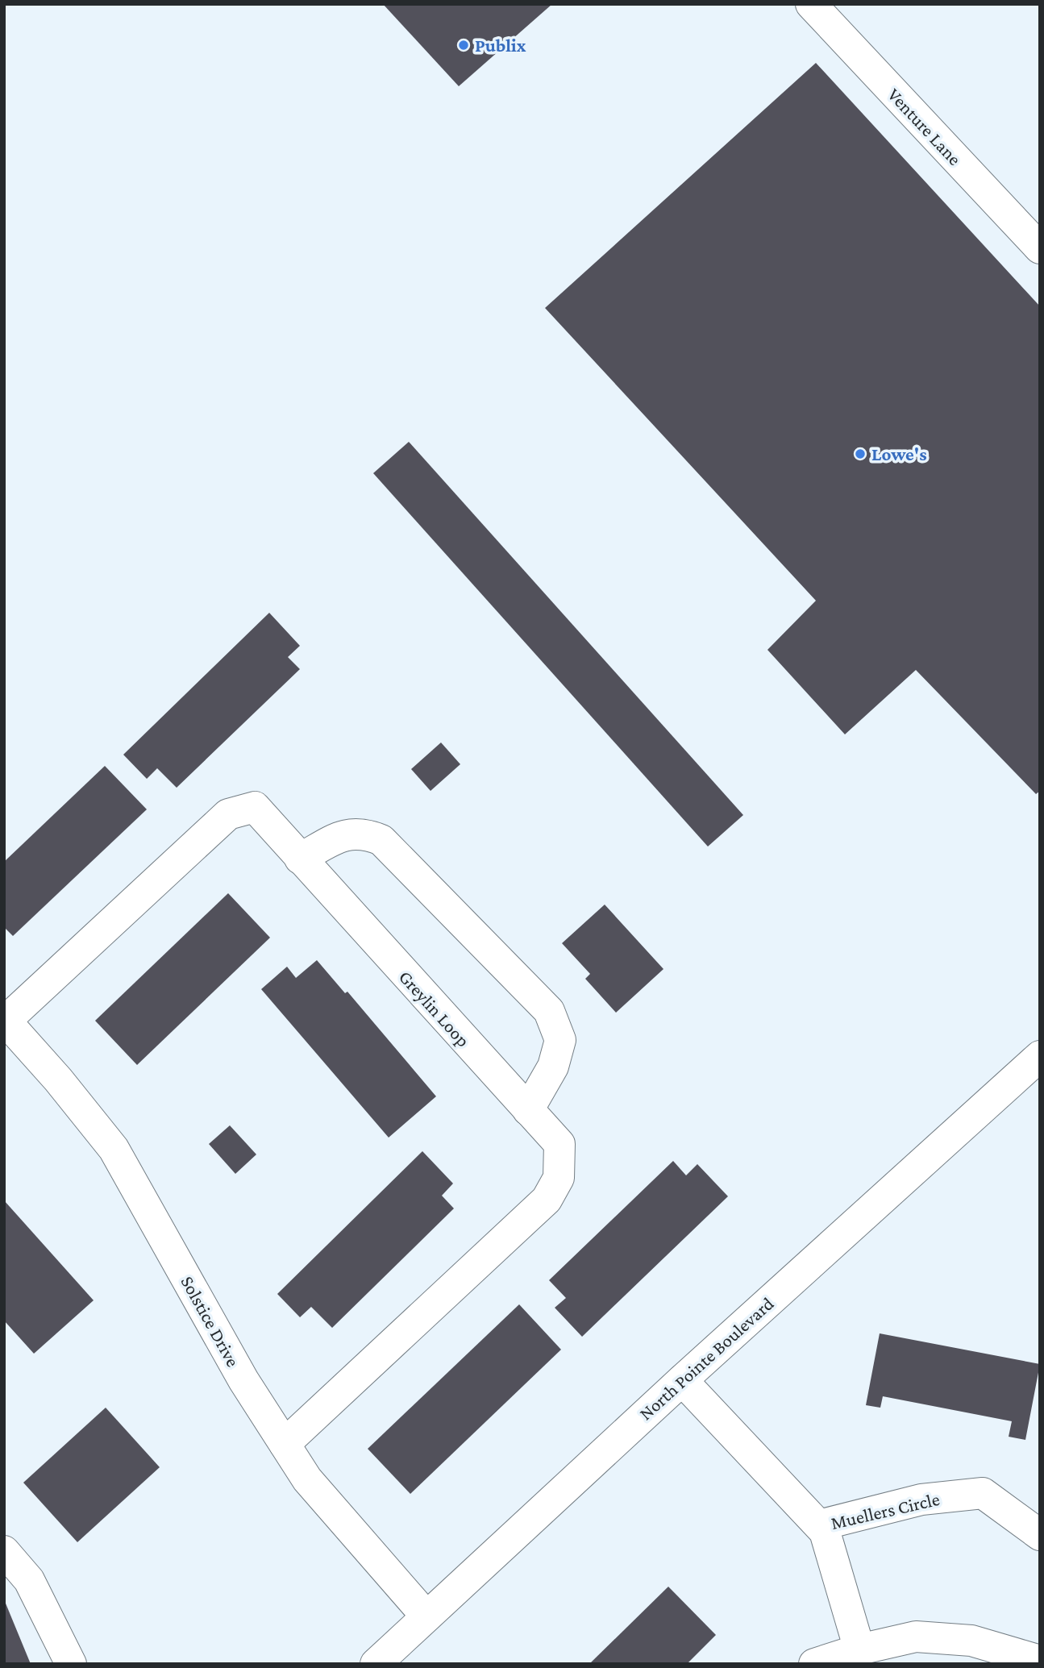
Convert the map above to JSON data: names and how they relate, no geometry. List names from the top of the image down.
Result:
{
  "streets": {
    "street": [
      "Venture Lane",
      "Greylin Loop",
      "Solstice Drive",
      "North Pointe Boulevard",
      "Muellers Circle"
    ]
  },
  "crossings": [
    ["Greylin Loop", "Solstice Drive"],
    ["Solstice Drive", "North Pointe Boulevard"],
    ["North Pointe Boulevard", "Muellers Circle"]
  ],
  "places": ["Publix", "Lowe's"]
}
